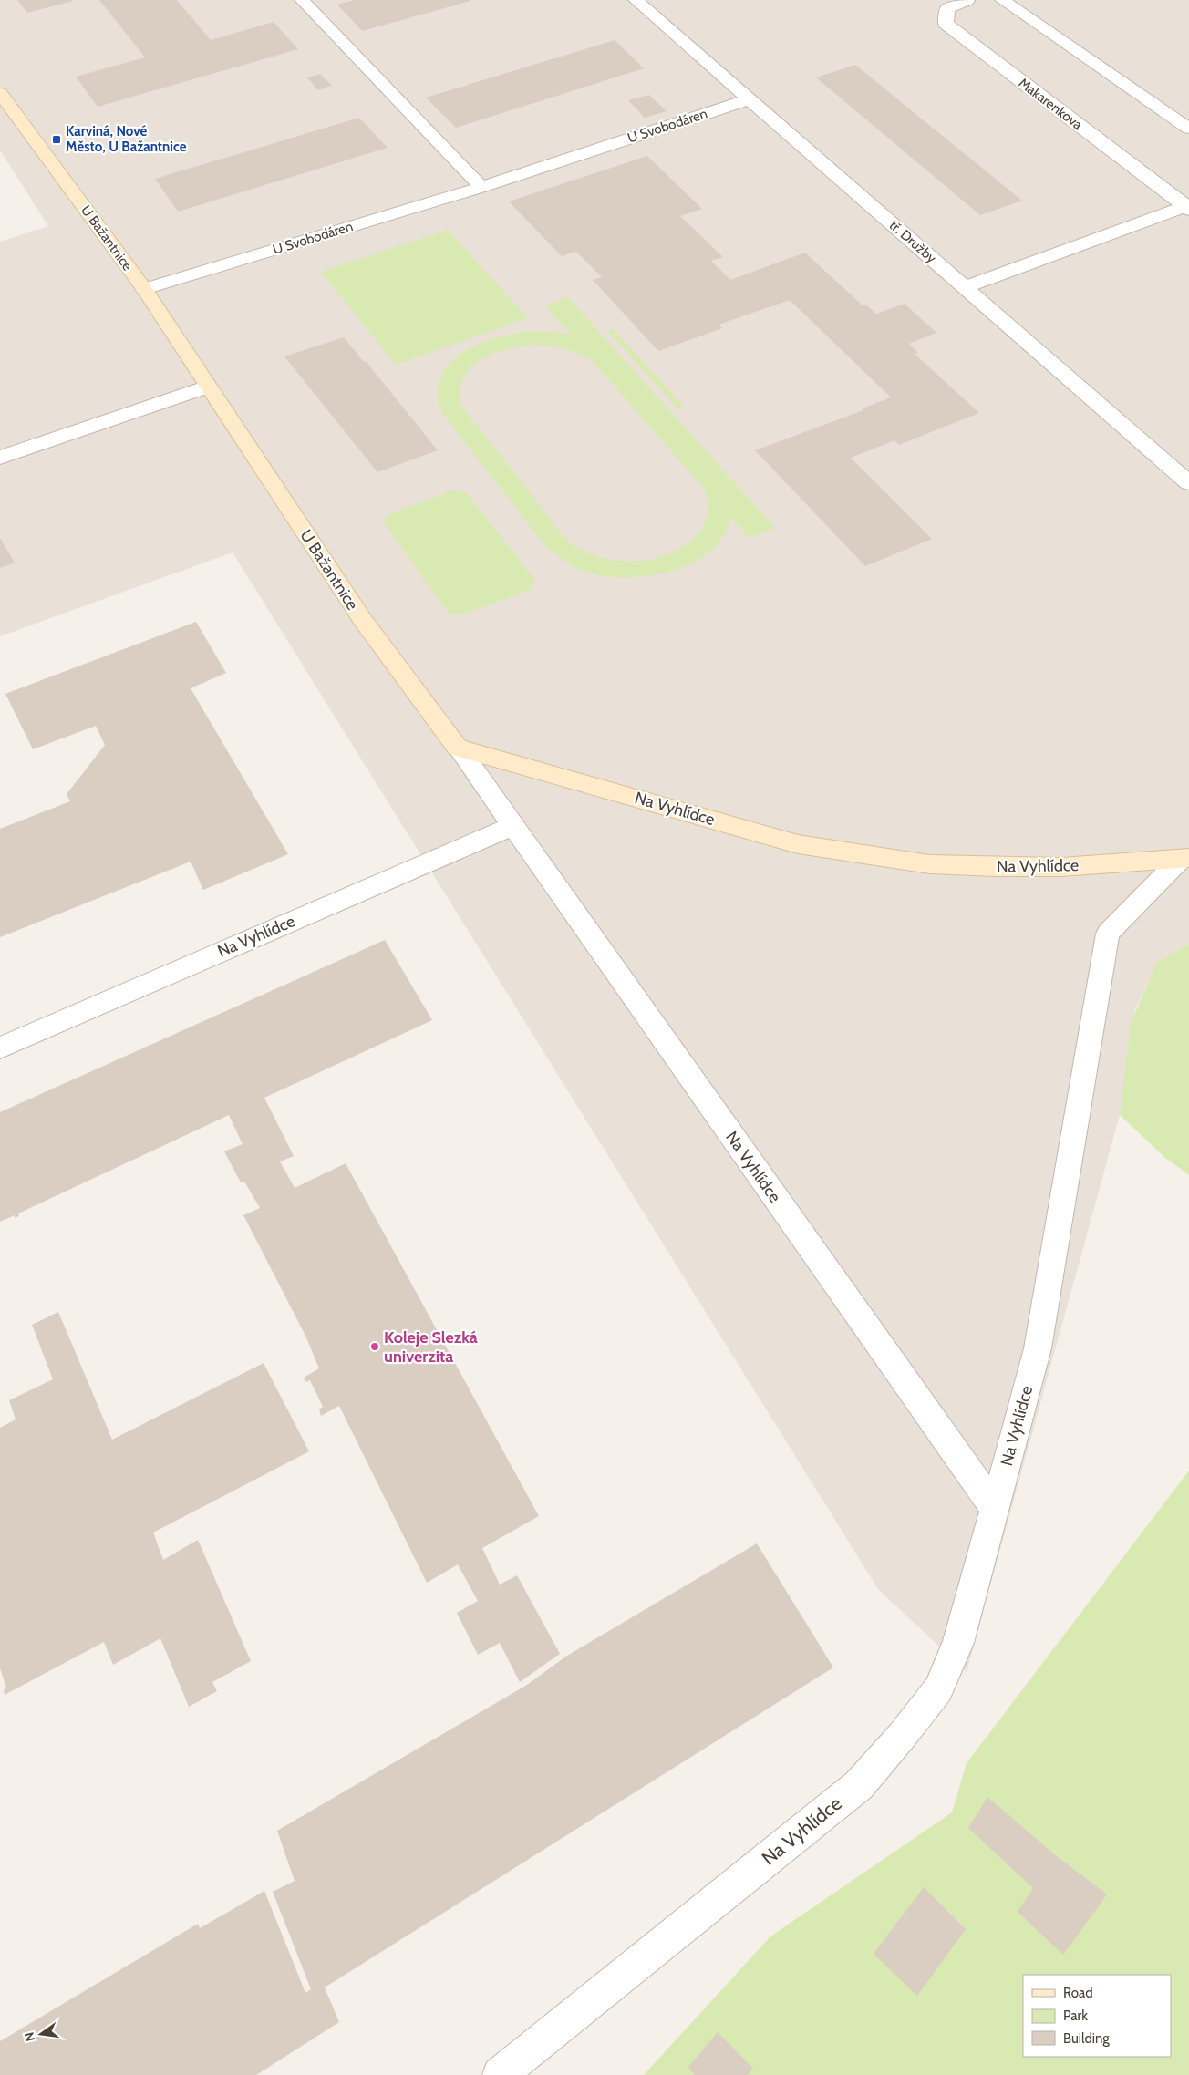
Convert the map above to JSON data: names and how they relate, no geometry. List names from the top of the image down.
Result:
{
  "streets": {
    "street": [
      "Makarenkova",
      "U Svobodáren",
      "U Bažantnice",
      "tř. Družby",
      "Na Vyhlídce"
    ]
  },
  "crossings": [
    ["Makarenkova", "tř. Družby"],
    ["U Svobodáren", "U Bažantnice"],
    ["U Svobodáren", "tř. Družby"],
    ["U Bažantnice", "Na Vyhlídce"]
  ],
  "places": {
    "transit": ["Karviná, Nové Město, U Bažantnice"],
    "other": ["Koleje Slezká univerzita"]
  },
  "legend": ["Road", "Park", "Building"],
  "north": "left"
}
